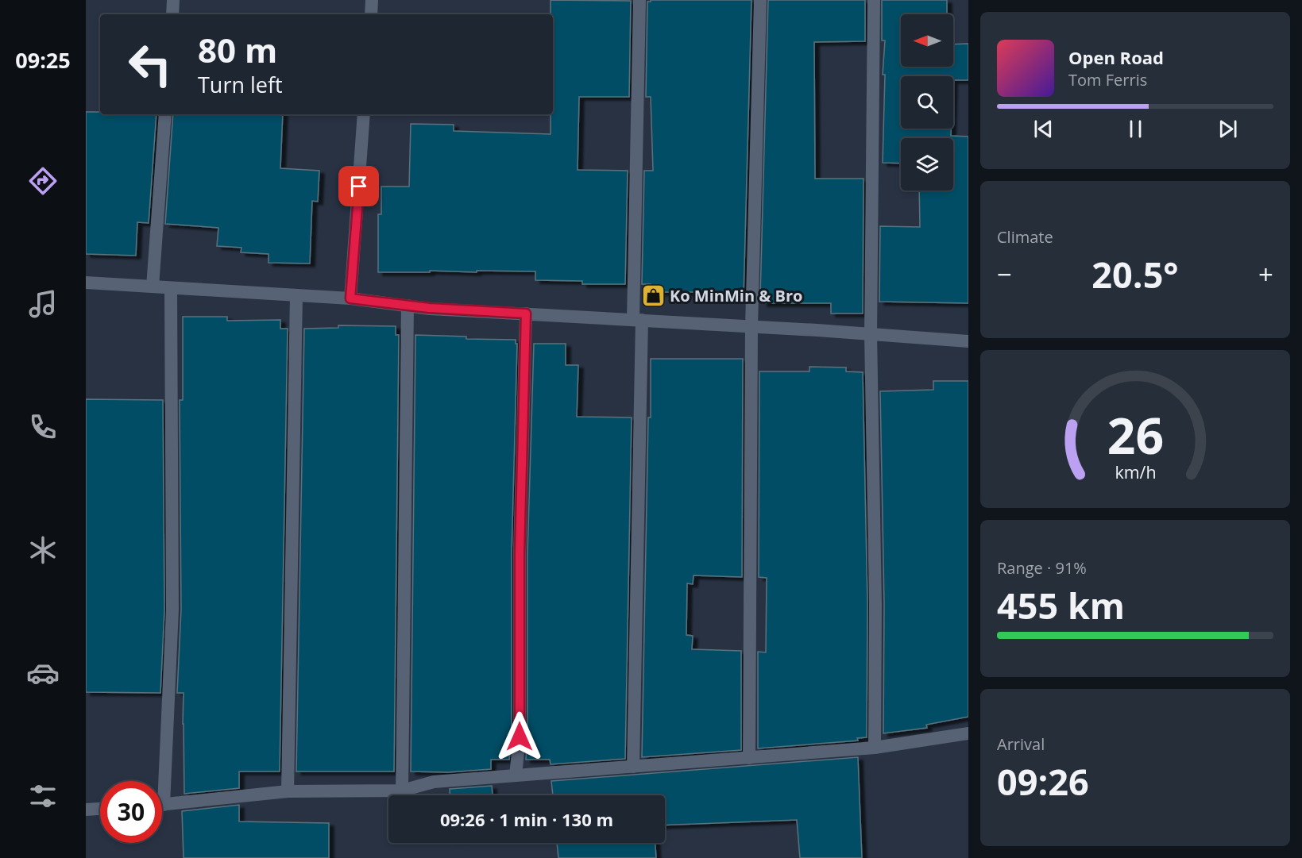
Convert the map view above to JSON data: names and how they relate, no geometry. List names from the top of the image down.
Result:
{
  "places": {
    "shop": ["Ko MinMin & Bro"]
  },
  "north": "left",
  "page": {
    "tabs": "09:25",
    "turn": ["80 m", "Turn left"],
    "song": ["Open Road", "Tom Ferris"],
    "tile": [
      "Climate",
      ["Range · 91%", "455 km"],
      ["Arrival", "09:26"]
    ],
    "heat": ["−", "20.5°", "+"],
    "limit": "30",
    "trip": "09:26 · 1 min · 130 m",
    "gauge": ["26", "km/h"]
  }
}
